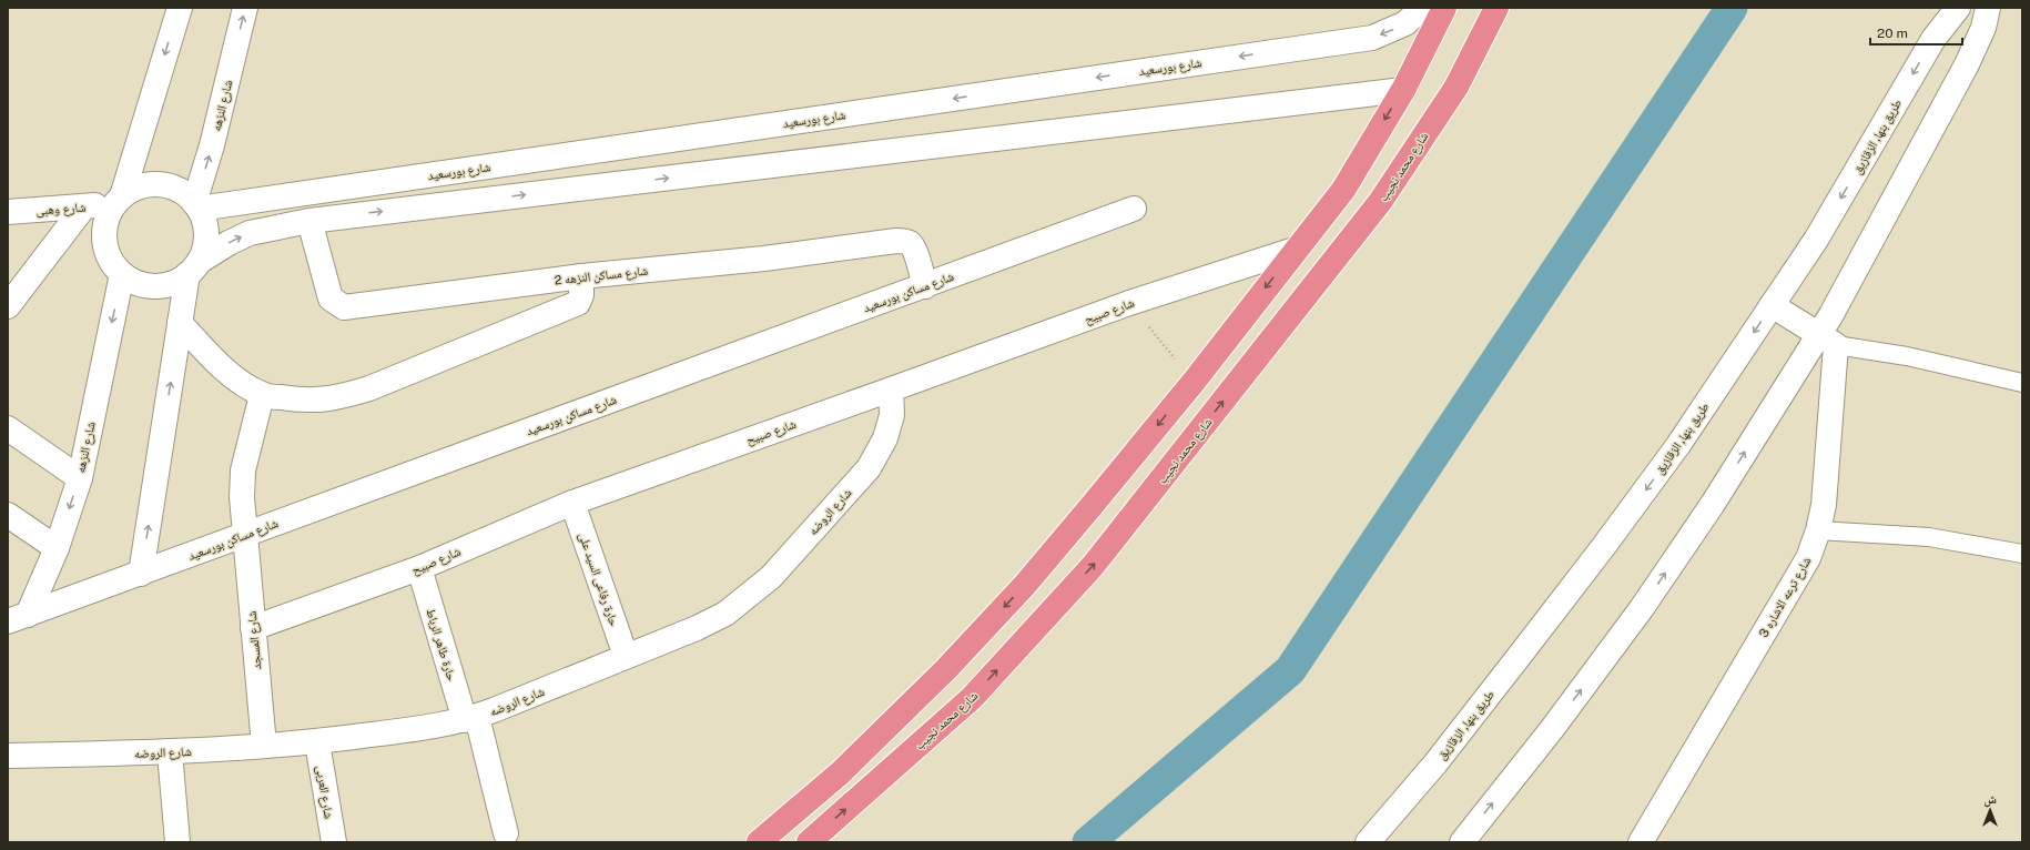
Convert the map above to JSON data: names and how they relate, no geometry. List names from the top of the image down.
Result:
{
  "streets": {
    "highway": ["شارع محمد نجيب"],
    "street": [
      "شارع بورسعيد",
      "شارع النزهه",
      "طريق بنها, الزقازيق",
      "شارع وهبى",
      "شارع مساكن النزهه 2",
      "شارع مساكن بورسعيد",
      "شارع صبيح",
      "شارع الروضه",
      "حارة رفاعى السيد على",
      "شارع ترعه الاشاره 3",
      "شارع المسجد",
      "حارة طاهر الرباط",
      "شارع العربى"
    ]
  },
  "crossings": [
    ["شارع بورسعيد", "شارع النزهه"],
    ["شارع بورسعيد", "شارع وهبى"],
    ["شارع النزهه", "شارع وهبى"],
    ["شارع النزهه", "شارع مساكن بورسعيد"],
    ["شارع مساكن النزهه 2", "شارع مساكن بورسعيد"],
    ["شارع مساكن بورسعيد", "شارع المسجد"],
    ["شارع صبيح", "شارع الروضه"],
    ["شارع صبيح", "حارة رفاعى السيد على"],
    ["شارع صبيح", "شارع المسجد"],
    ["شارع صبيح", "حارة طاهر الرباط"],
    ["شارع الروضه", "حارة رفاعى السيد على"],
    ["شارع الروضه", "شارع المسجد"],
    ["شارع الروضه", "حارة طاهر الرباط"],
    ["شارع الروضه", "شارع العربى"]
  ],
  "scale_bar": "20 m",
  "north": "top"
}
